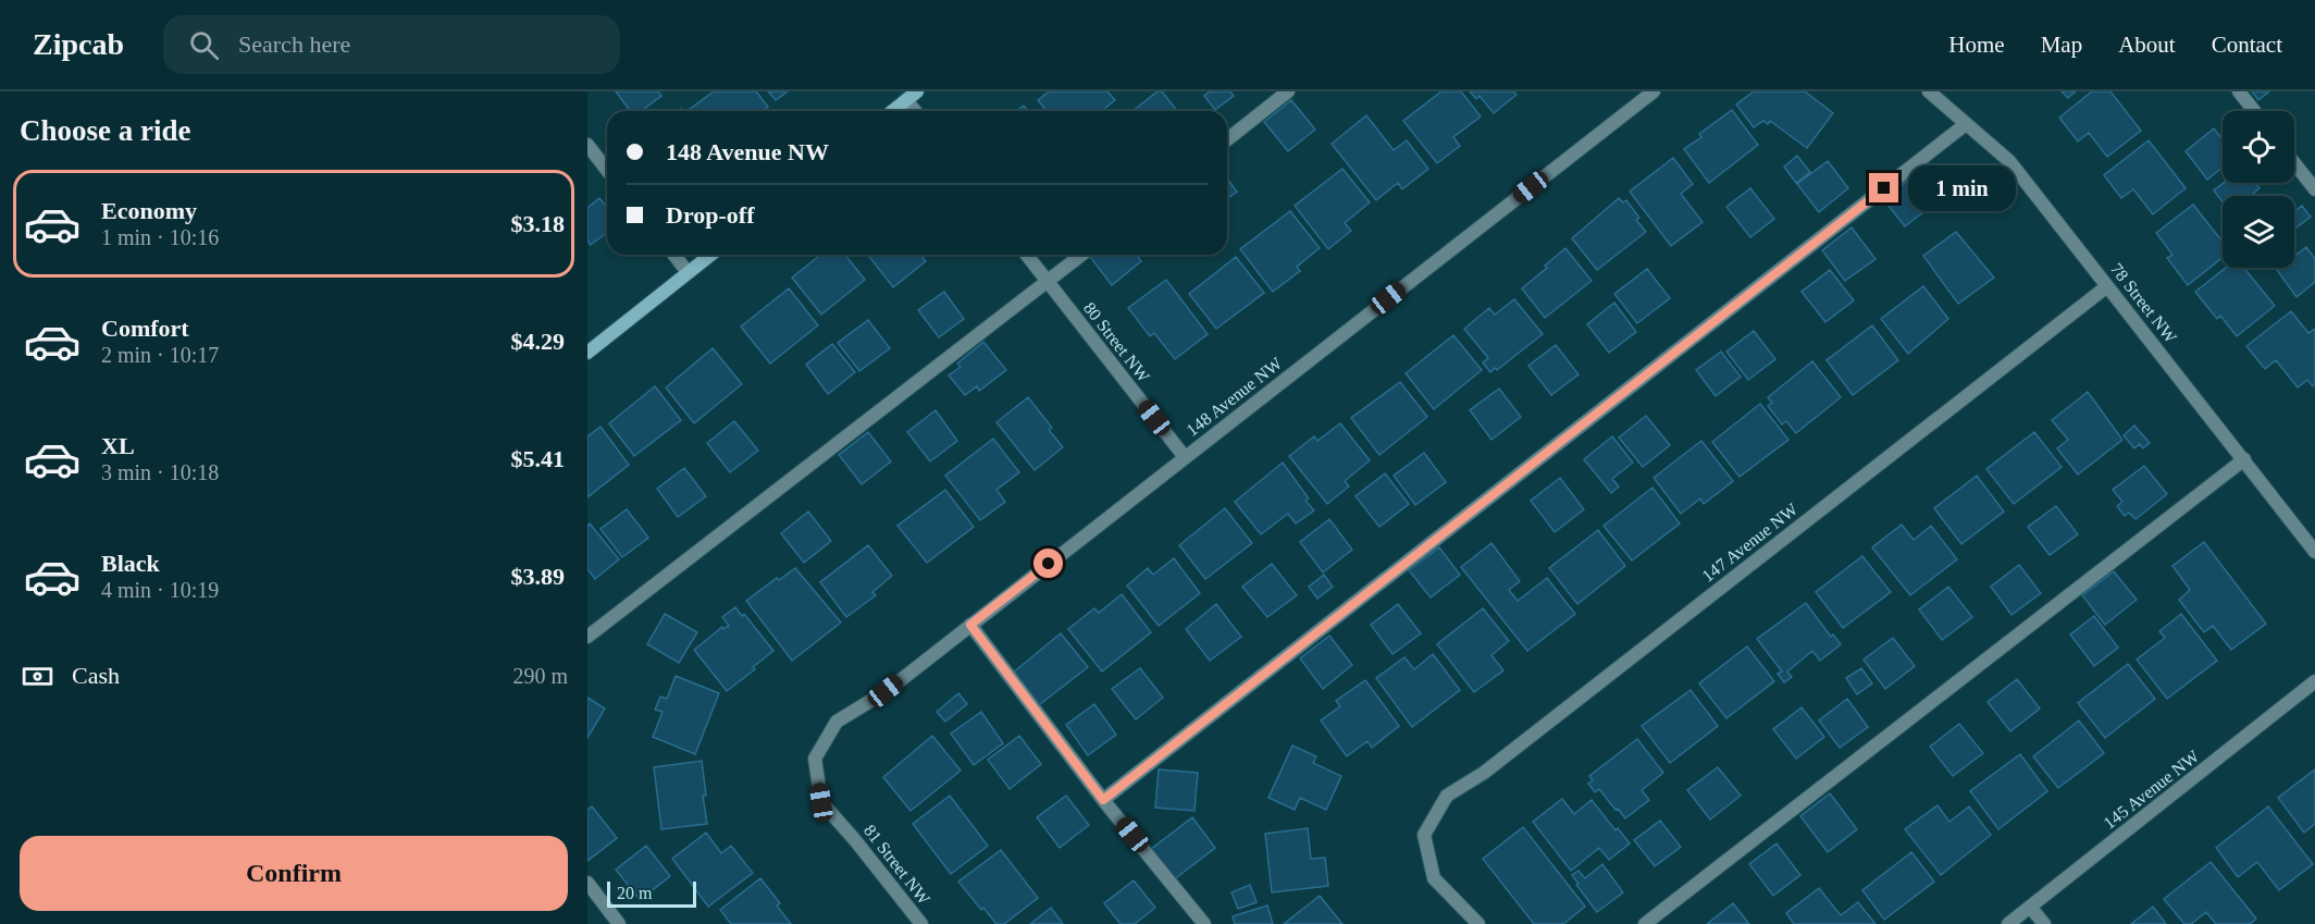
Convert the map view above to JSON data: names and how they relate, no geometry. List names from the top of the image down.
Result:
{
  "streets": {
    "street": [
      "78 Street NW",
      "80 Street NW",
      "148 Avenue NW",
      "147 Avenue NW",
      "145 Avenue NW",
      "81 Street NW"
    ]
  },
  "crossings": [
    ["78 Street NW", "147 Avenue NW"],
    ["80 Street NW", "148 Avenue NW"],
    ["148 Avenue NW", "81 Street NW"]
  ],
  "scale_bar": "20 m",
  "page": {
    "header": "Zipcab",
    "search": "Search here",
    "nav": [
      "Home",
      "Map",
      "About",
      "Contact"
    ],
    "heading": "Choose a ride",
    "banner": ["148 Avenue NW", "Drop-off"],
    "bubble": "1 min",
    "list": [
      {
        "name": "Economy",
        "note": "1 min · 10:16",
        "value": "$3.18"
      },
      {
        "name": "Comfort",
        "note": "2 min · 10:17",
        "value": "$4.29"
      },
      {
        "name": "XL",
        "note": "3 min · 10:18",
        "value": "$5.41"
      },
      {
        "name": "Black",
        "note": "4 min · 10:19",
        "value": "$3.89"
      }
    ],
    "pay": ["Cash", "290 m"],
    "buttons": "Confirm",
    "scale": "20 m"
  }
}
